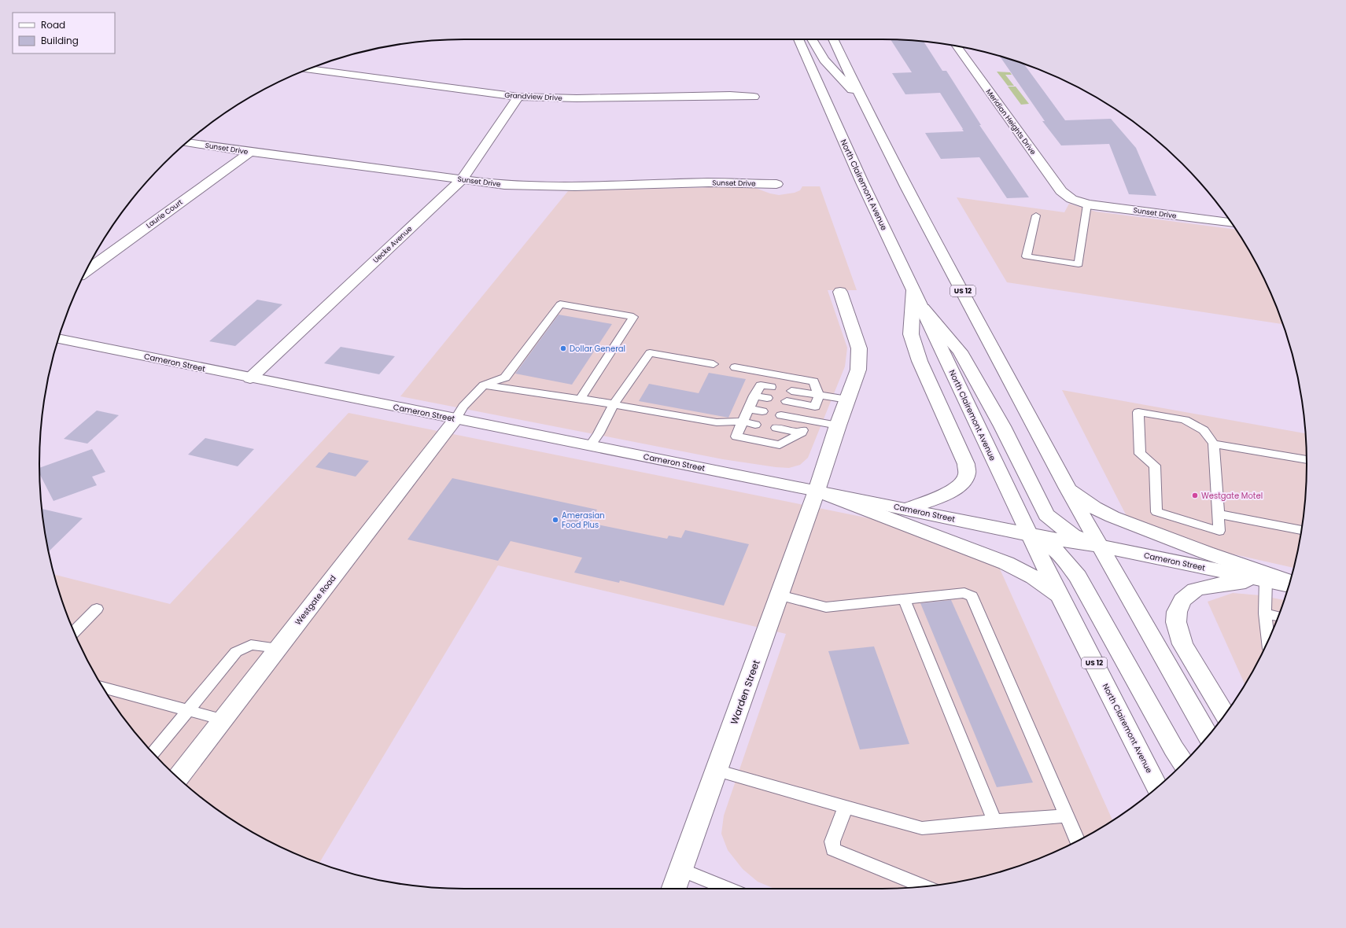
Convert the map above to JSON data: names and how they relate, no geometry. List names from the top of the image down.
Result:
{
  "streets": {
    "main road": [
      "Grandview Drive",
      "Meridian Heights Drive",
      "Sunset Drive",
      "North Clairemont Avenue",
      "Laurie Court",
      "Uecke Avenue",
      "US 12",
      "Cameron Street",
      "Westgate Road",
      "Warden Street"
    ]
  },
  "crossings": [
    ["Grandview Drive", "Uecke Avenue"],
    ["Meridian Heights Drive", "Sunset Drive"],
    ["Sunset Drive", "Laurie Court"],
    ["Sunset Drive", "Uecke Avenue"],
    ["North Clairemont Avenue", "Cameron Street"],
    ["Uecke Avenue", "Cameron Street"],
    ["US 12", "Cameron Street"],
    ["Cameron Street", "Westgate Road"],
    ["Cameron Street", "Warden Street"]
  ],
  "places": ["Dollar General", "Westgate Motel", "Amerasian Food Plus"],
  "legend": ["Road", "Building"]
}
